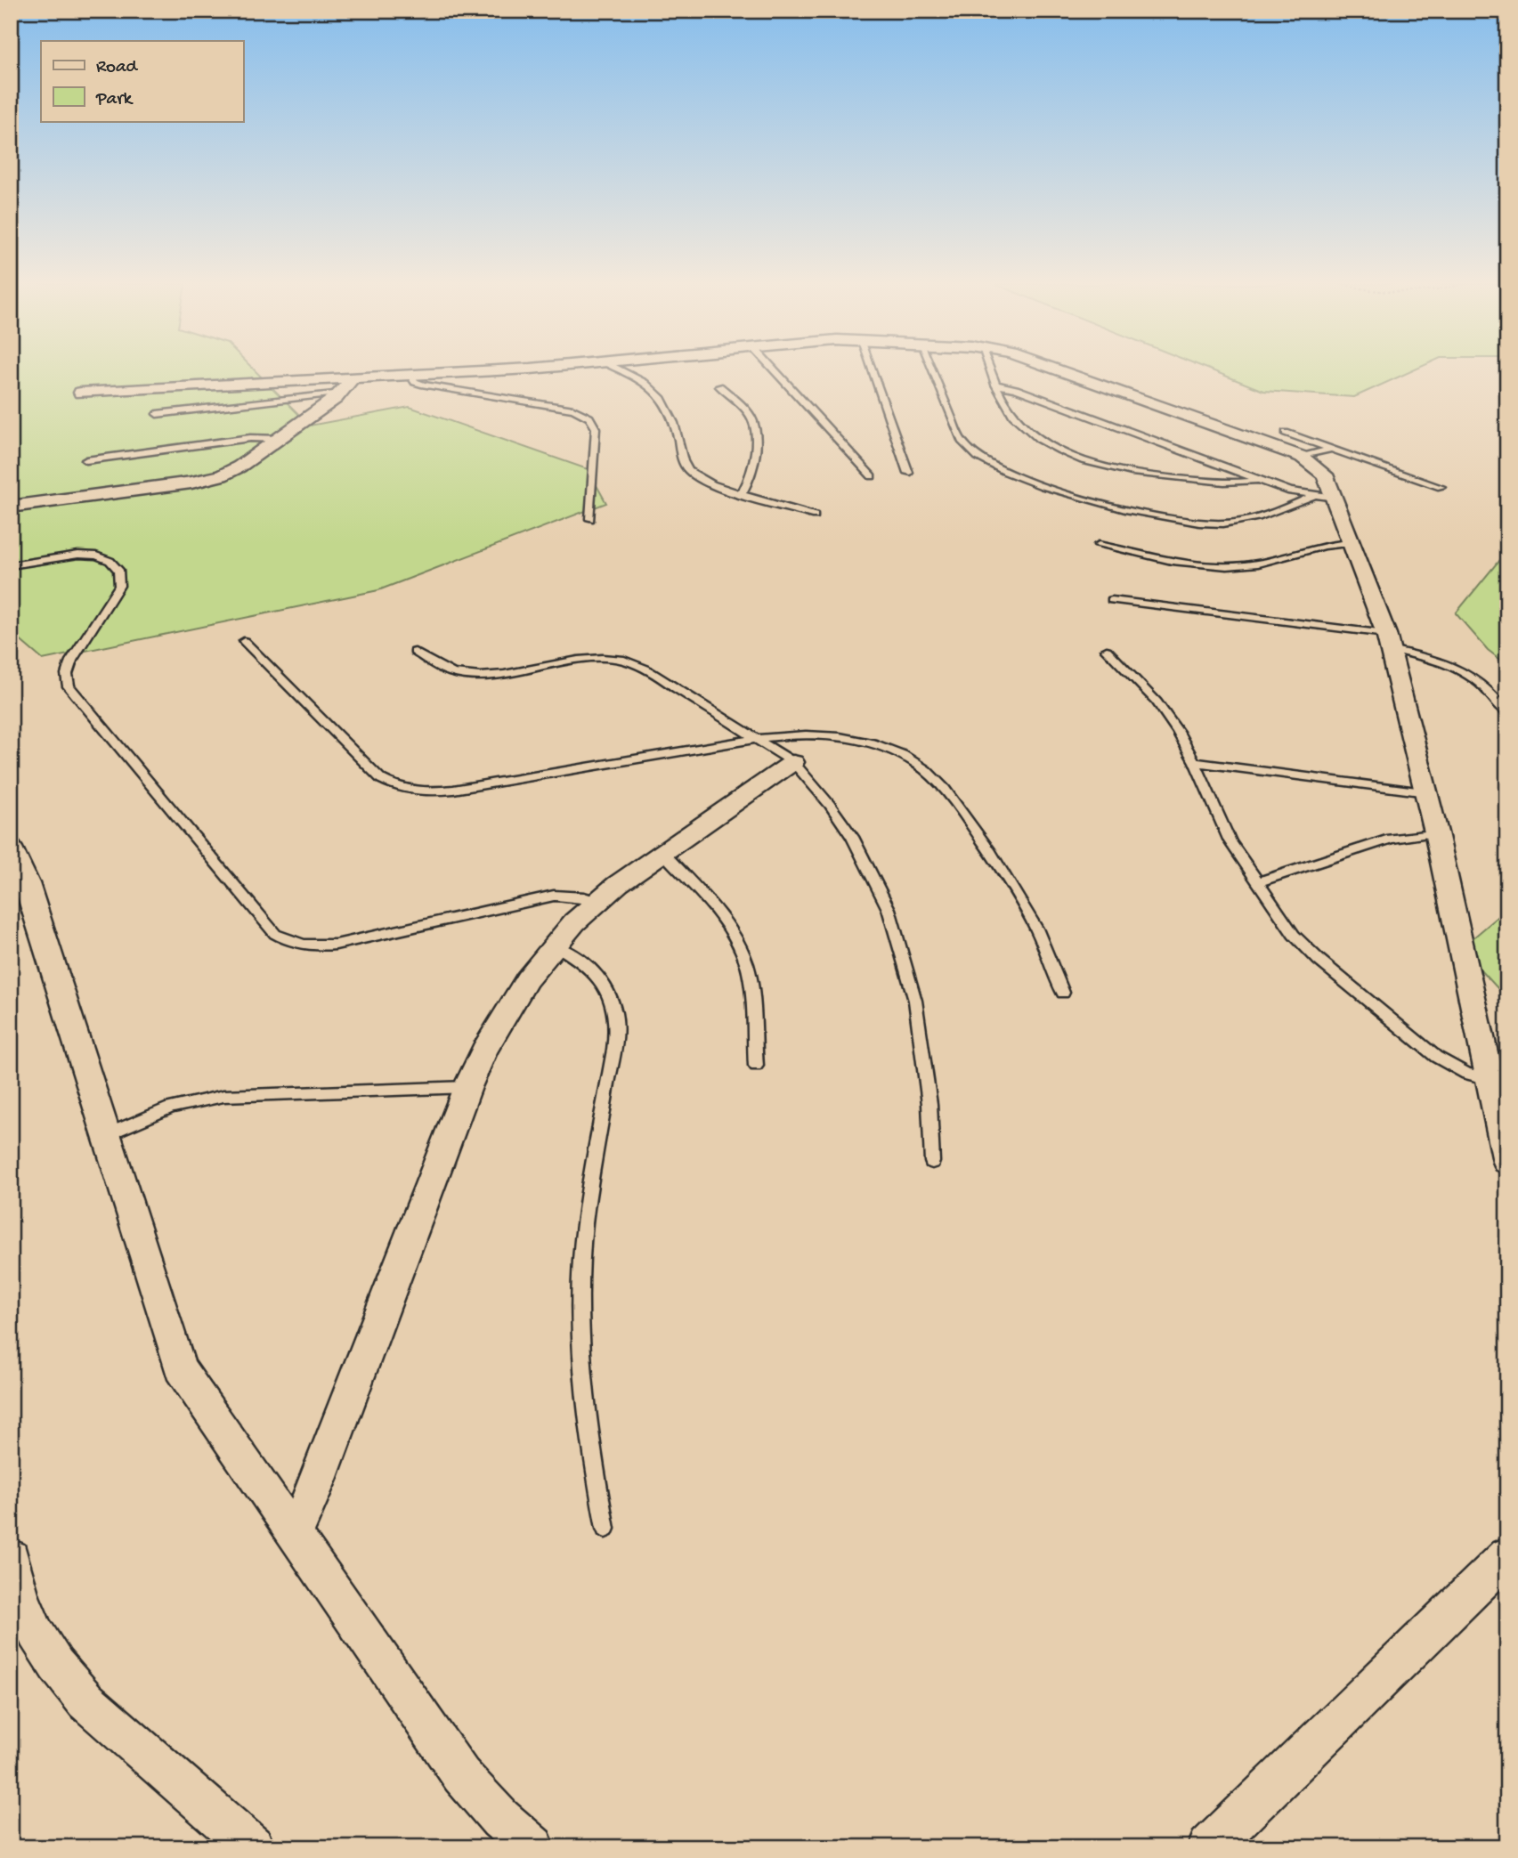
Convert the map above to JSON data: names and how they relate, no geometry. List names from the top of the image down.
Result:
{
  "legend": ["Road", "Park"]
}
